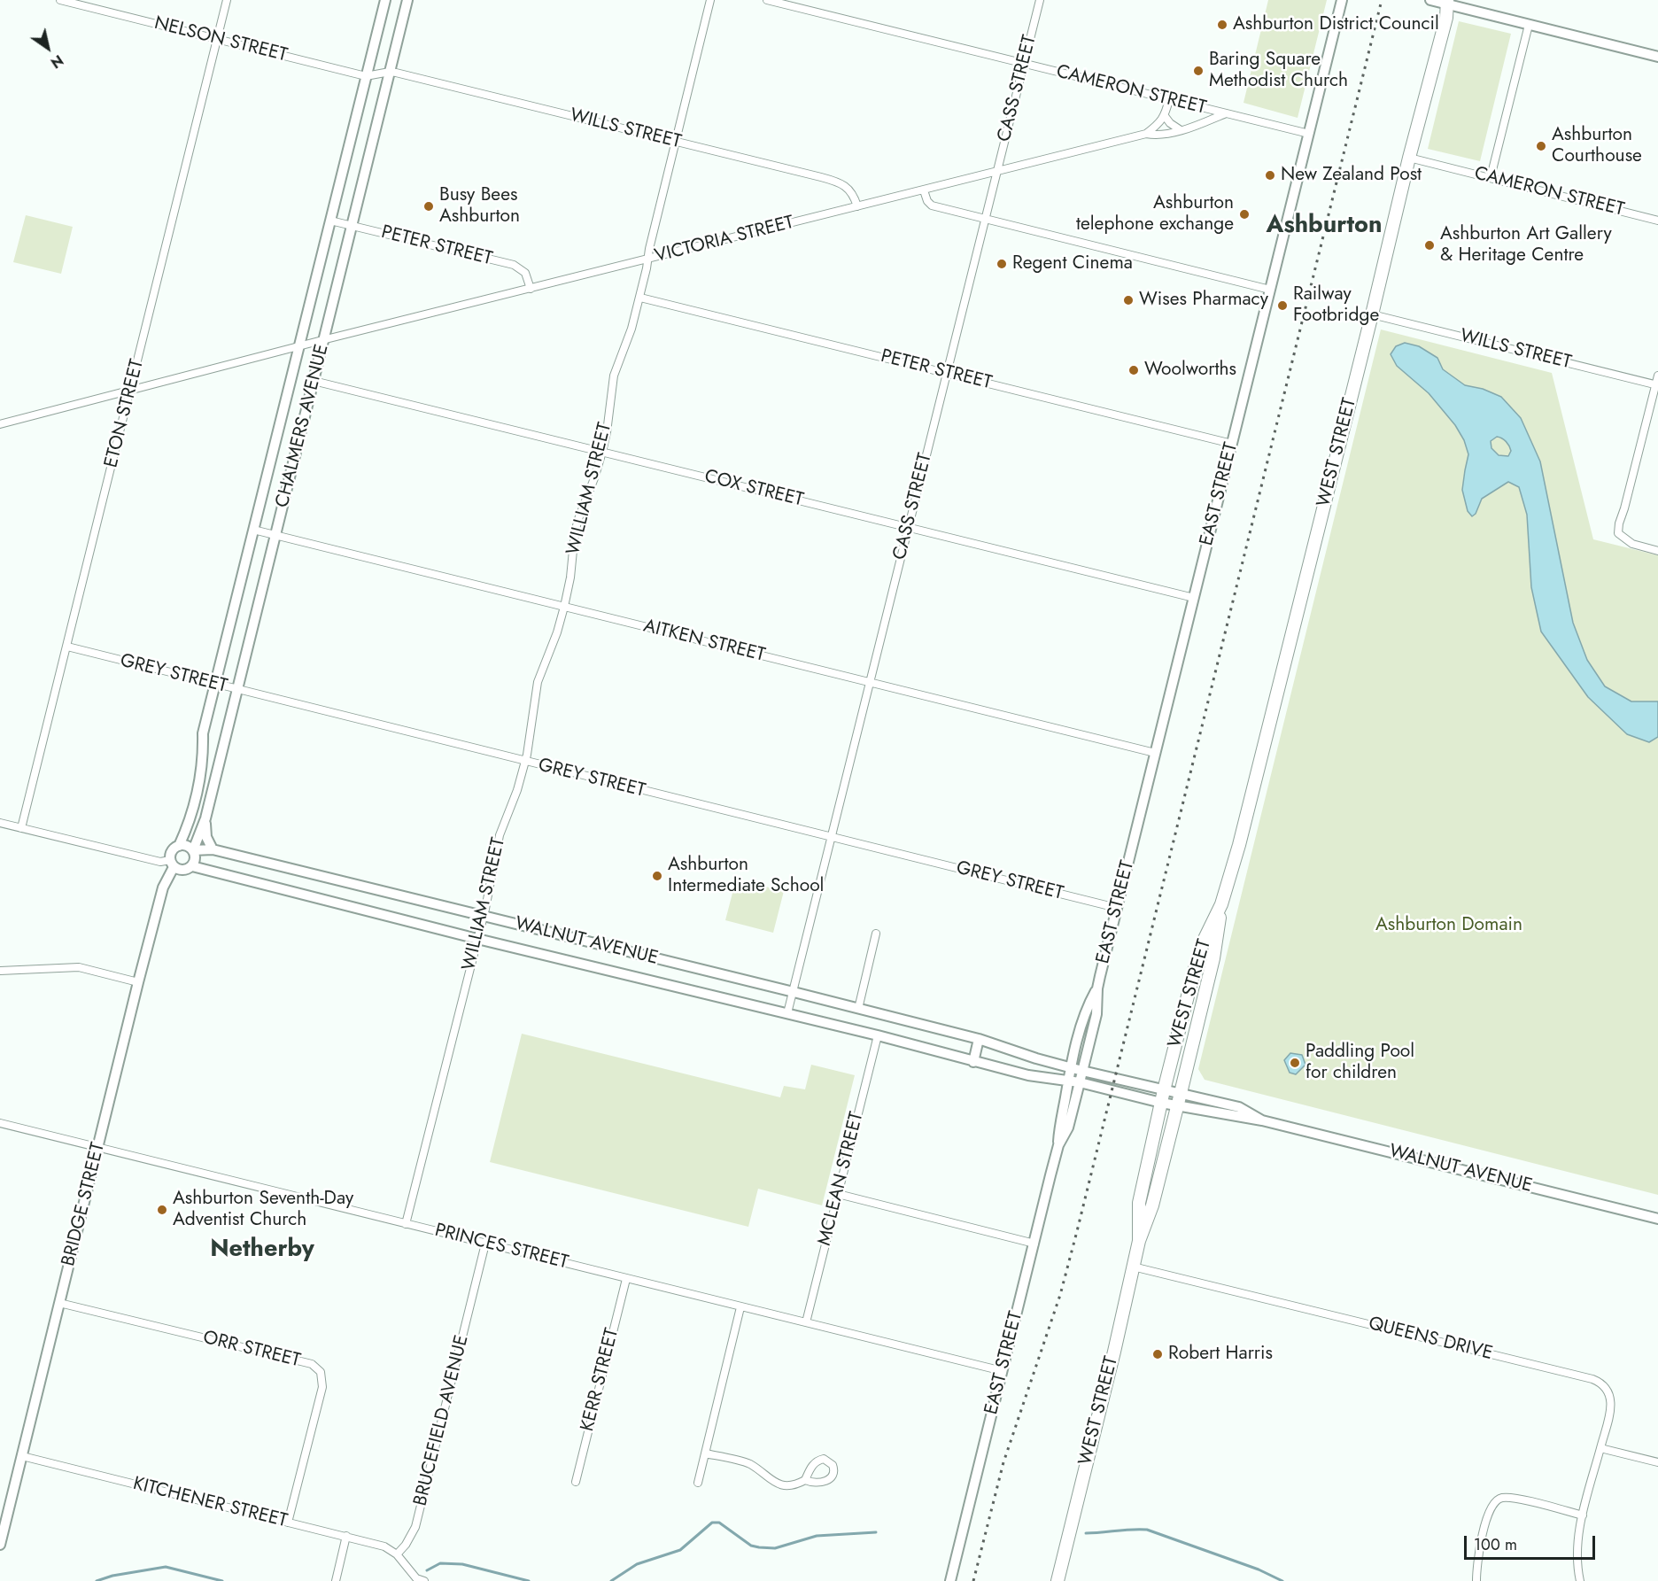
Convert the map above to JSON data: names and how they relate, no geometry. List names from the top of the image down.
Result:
{
  "streets": {
    "highway": ["WEST STREET"],
    "street": [
      "NELSON STREET",
      "CASS STREET",
      "CAMERON STREET",
      "WILLS STREET",
      "VICTORIA STREET",
      "PETER STREET",
      "ETON STREET",
      "CHALMERS AVENUE",
      "WILLIAM STREET",
      "COX STREET",
      "EAST STREET",
      "AITKEN STREET",
      "GREY STREET",
      "WALNUT AVENUE",
      "MCLEAN STREET",
      "BRIDGE STREET",
      "PRINCES STREET",
      "QUEENS DRIVE",
      "ORR STREET",
      "KERR STREET",
      "BRUCEFIELD AVENUE",
      "KITCHENER STREET"
    ]
  },
  "crossings": [
    ["NELSON STREET", "WILLS STREET"],
    ["NELSON STREET", "ETON STREET"],
    ["NELSON STREET", "CHALMERS AVENUE"],
    ["CASS STREET", "CAMERON STREET"],
    ["CASS STREET", "VICTORIA STREET"],
    ["CASS STREET", "PETER STREET"],
    ["CASS STREET", "COX STREET"],
    ["CASS STREET", "AITKEN STREET"],
    ["CASS STREET", "GREY STREET"],
    ["CASS STREET", "WALNUT AVENUE"],
    ["CAMERON STREET", "VICTORIA STREET"],
    ["CAMERON STREET", "WEST STREET"],
    ["CAMERON STREET", "EAST STREET"],
    ["WILLS STREET", "VICTORIA STREET"],
    ["WILLS STREET", "CHALMERS AVENUE"],
    ["WILLS STREET", "WEST STREET"],
    ["WILLS STREET", "WILLIAM STREET"],
    ["VICTORIA STREET", "PETER STREET"],
    ["VICTORIA STREET", "ETON STREET"],
    ["VICTORIA STREET", "CHALMERS AVENUE"],
    ["VICTORIA STREET", "WILLIAM STREET"],
    ["PETER STREET", "CHALMERS AVENUE"],
    ["PETER STREET", "WILLIAM STREET"],
    ["PETER STREET", "EAST STREET"],
    ["ETON STREET", "GREY STREET"],
    ["CHALMERS AVENUE", "COX STREET"],
    ["CHALMERS AVENUE", "AITKEN STREET"],
    ["CHALMERS AVENUE", "GREY STREET"],
    ["CHALMERS AVENUE", "WALNUT AVENUE"],
    ["CHALMERS AVENUE", "BRIDGE STREET"],
    ["WEST STREET", "WALNUT AVENUE"],
    ["WEST STREET", "QUEENS DRIVE"],
    ["WILLIAM STREET", "COX STREET"],
    ["WILLIAM STREET", "AITKEN STREET"],
    ["WILLIAM STREET", "GREY STREET"],
    ["WILLIAM STREET", "WALNUT AVENUE"],
    ["WILLIAM STREET", "PRINCES STREET"],
    ["COX STREET", "EAST STREET"],
    ["EAST STREET", "AITKEN STREET"],
    ["EAST STREET", "GREY STREET"],
    ["EAST STREET", "WALNUT AVENUE"],
    ["EAST STREET", "PRINCES STREET"],
    ["WALNUT AVENUE", "MCLEAN STREET"],
    ["WALNUT AVENUE", "BRIDGE STREET"],
    ["MCLEAN STREET", "PRINCES STREET"],
    ["BRIDGE STREET", "PRINCES STREET"],
    ["BRIDGE STREET", "ORR STREET"],
    ["BRIDGE STREET", "KITCHENER STREET"],
    ["PRINCES STREET", "KERR STREET"],
    ["PRINCES STREET", "BRUCEFIELD AVENUE"],
    ["ORR STREET", "KITCHENER STREET"],
    ["BRUCEFIELD AVENUE", "KITCHENER STREET"]
  ],
  "districts": ["Ashburton", "Netherby"],
  "parks": ["Ashburton Domain"],
  "places": [
    "Ashburton District Council",
    "Baring Square Methodist Church",
    "Ashburton Courthouse",
    "New Zealand Post",
    "Busy Bees Ashburton",
    "Ashburton telephone exchange",
    "Ashburton Art Gallery & Heritage Centre",
    "Regent Cinema",
    "Wises Pharmacy",
    "Railway Footbridge",
    "Woolworths",
    "Ashburton Intermediate School",
    "Paddling Pool for children",
    "Ashburton Seventh-Day Adventist Church",
    "Robert Harris"
  ],
  "scale_bar": "100 m",
  "north": "bottom right"
}
